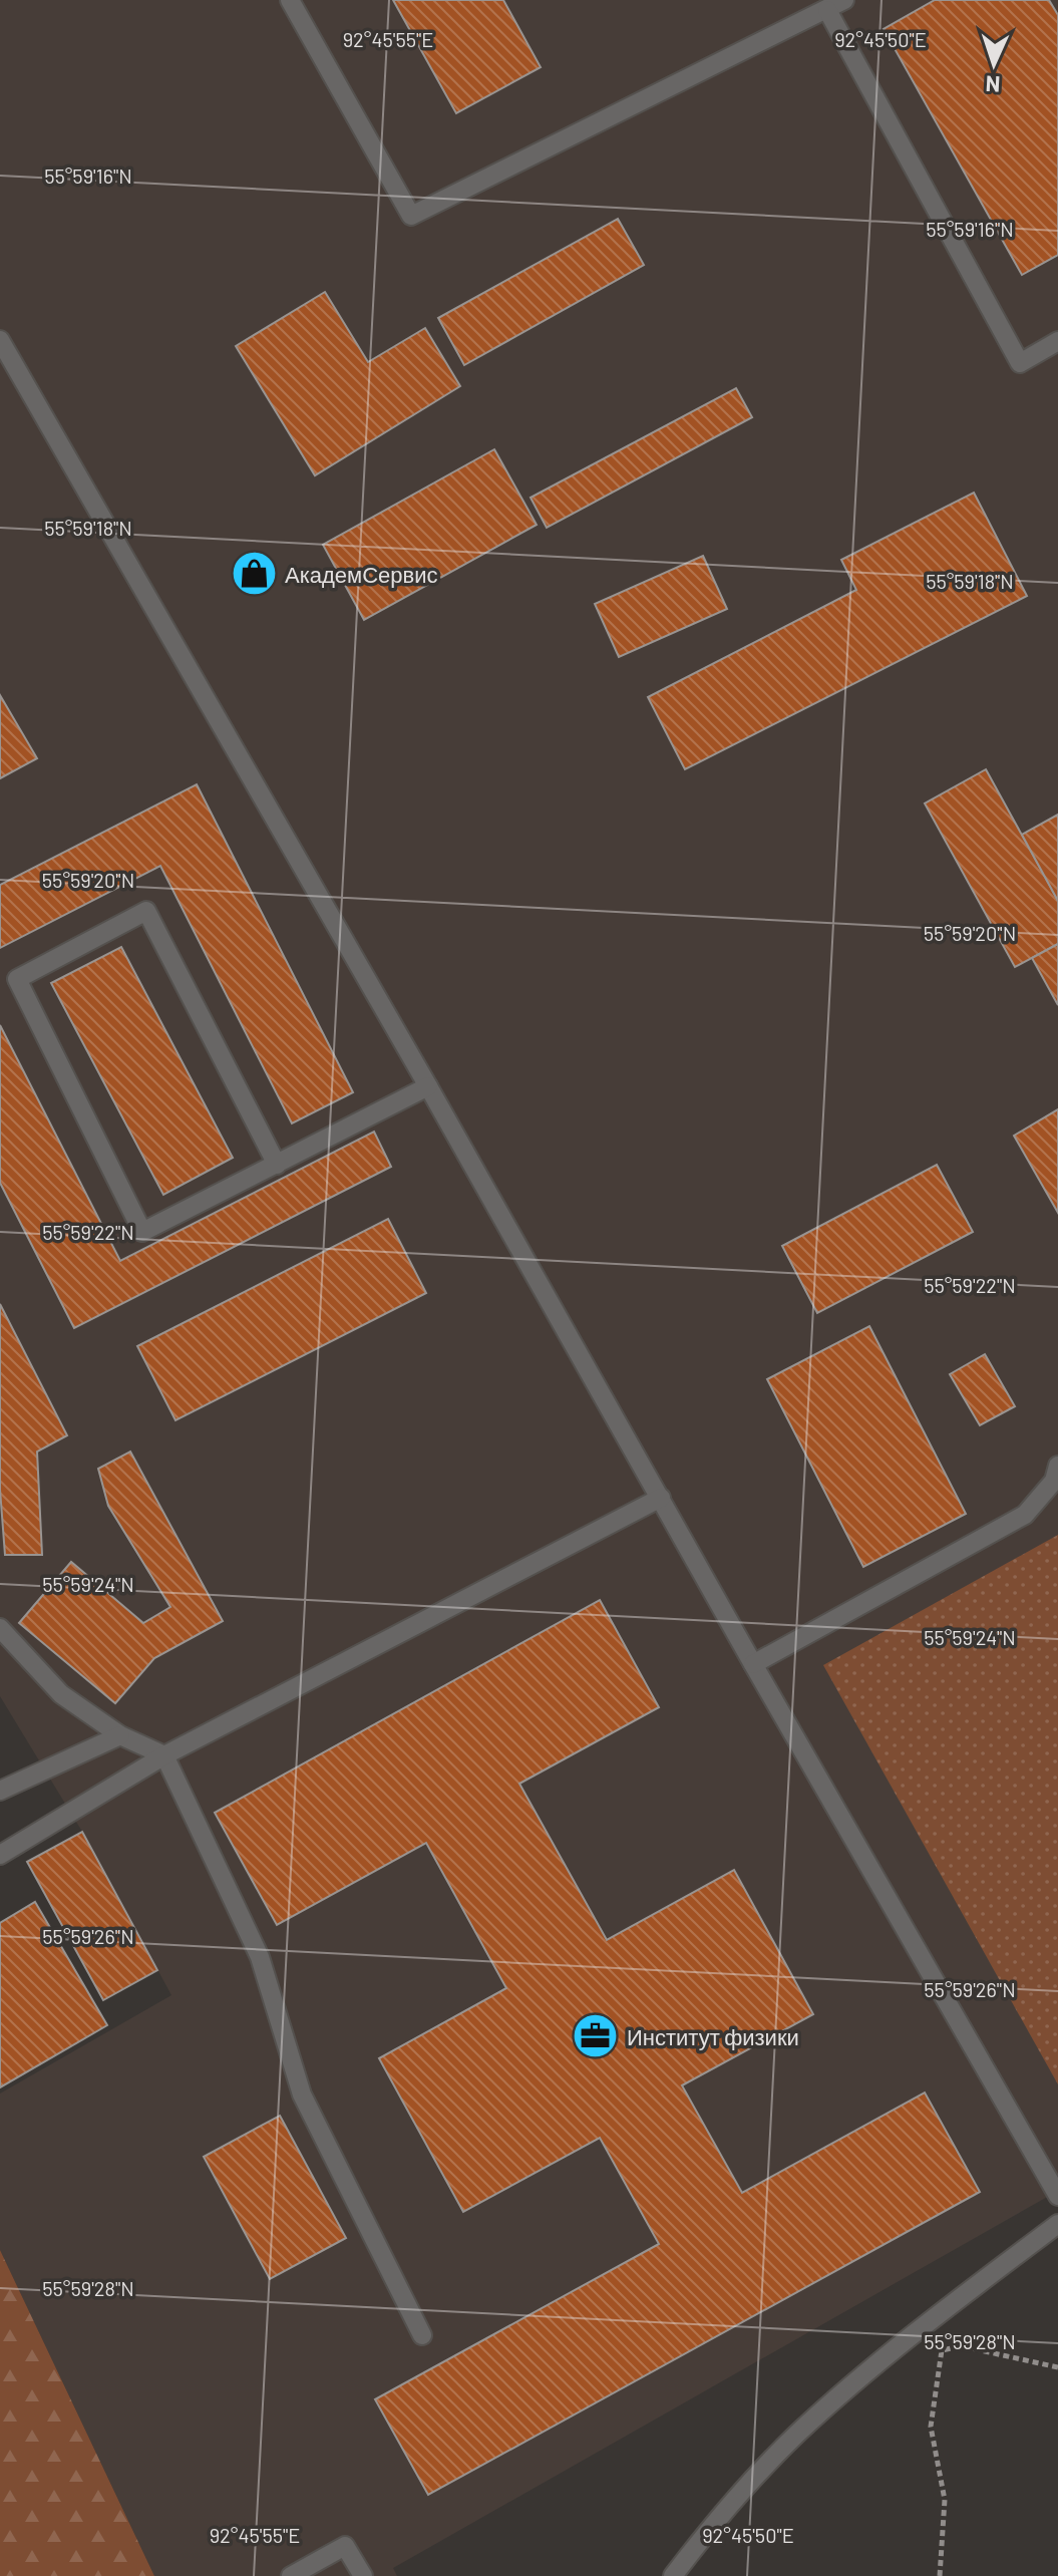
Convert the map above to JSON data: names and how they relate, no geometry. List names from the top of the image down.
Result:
{
  "places": {
    "shop": ["АкадемСервис"],
    "office": ["Институт физики"]
  },
  "north": "bottom",
  "coordinates": [
    "92°45'55\"E",
    "92°45'50\"E",
    "55°59'16\"N",
    "55°59'18\"N",
    "55°59'20\"N",
    "55°59'22\"N",
    "55°59'24\"N",
    "55°59'26\"N",
    "55°59'28\"N"
  ]
}
